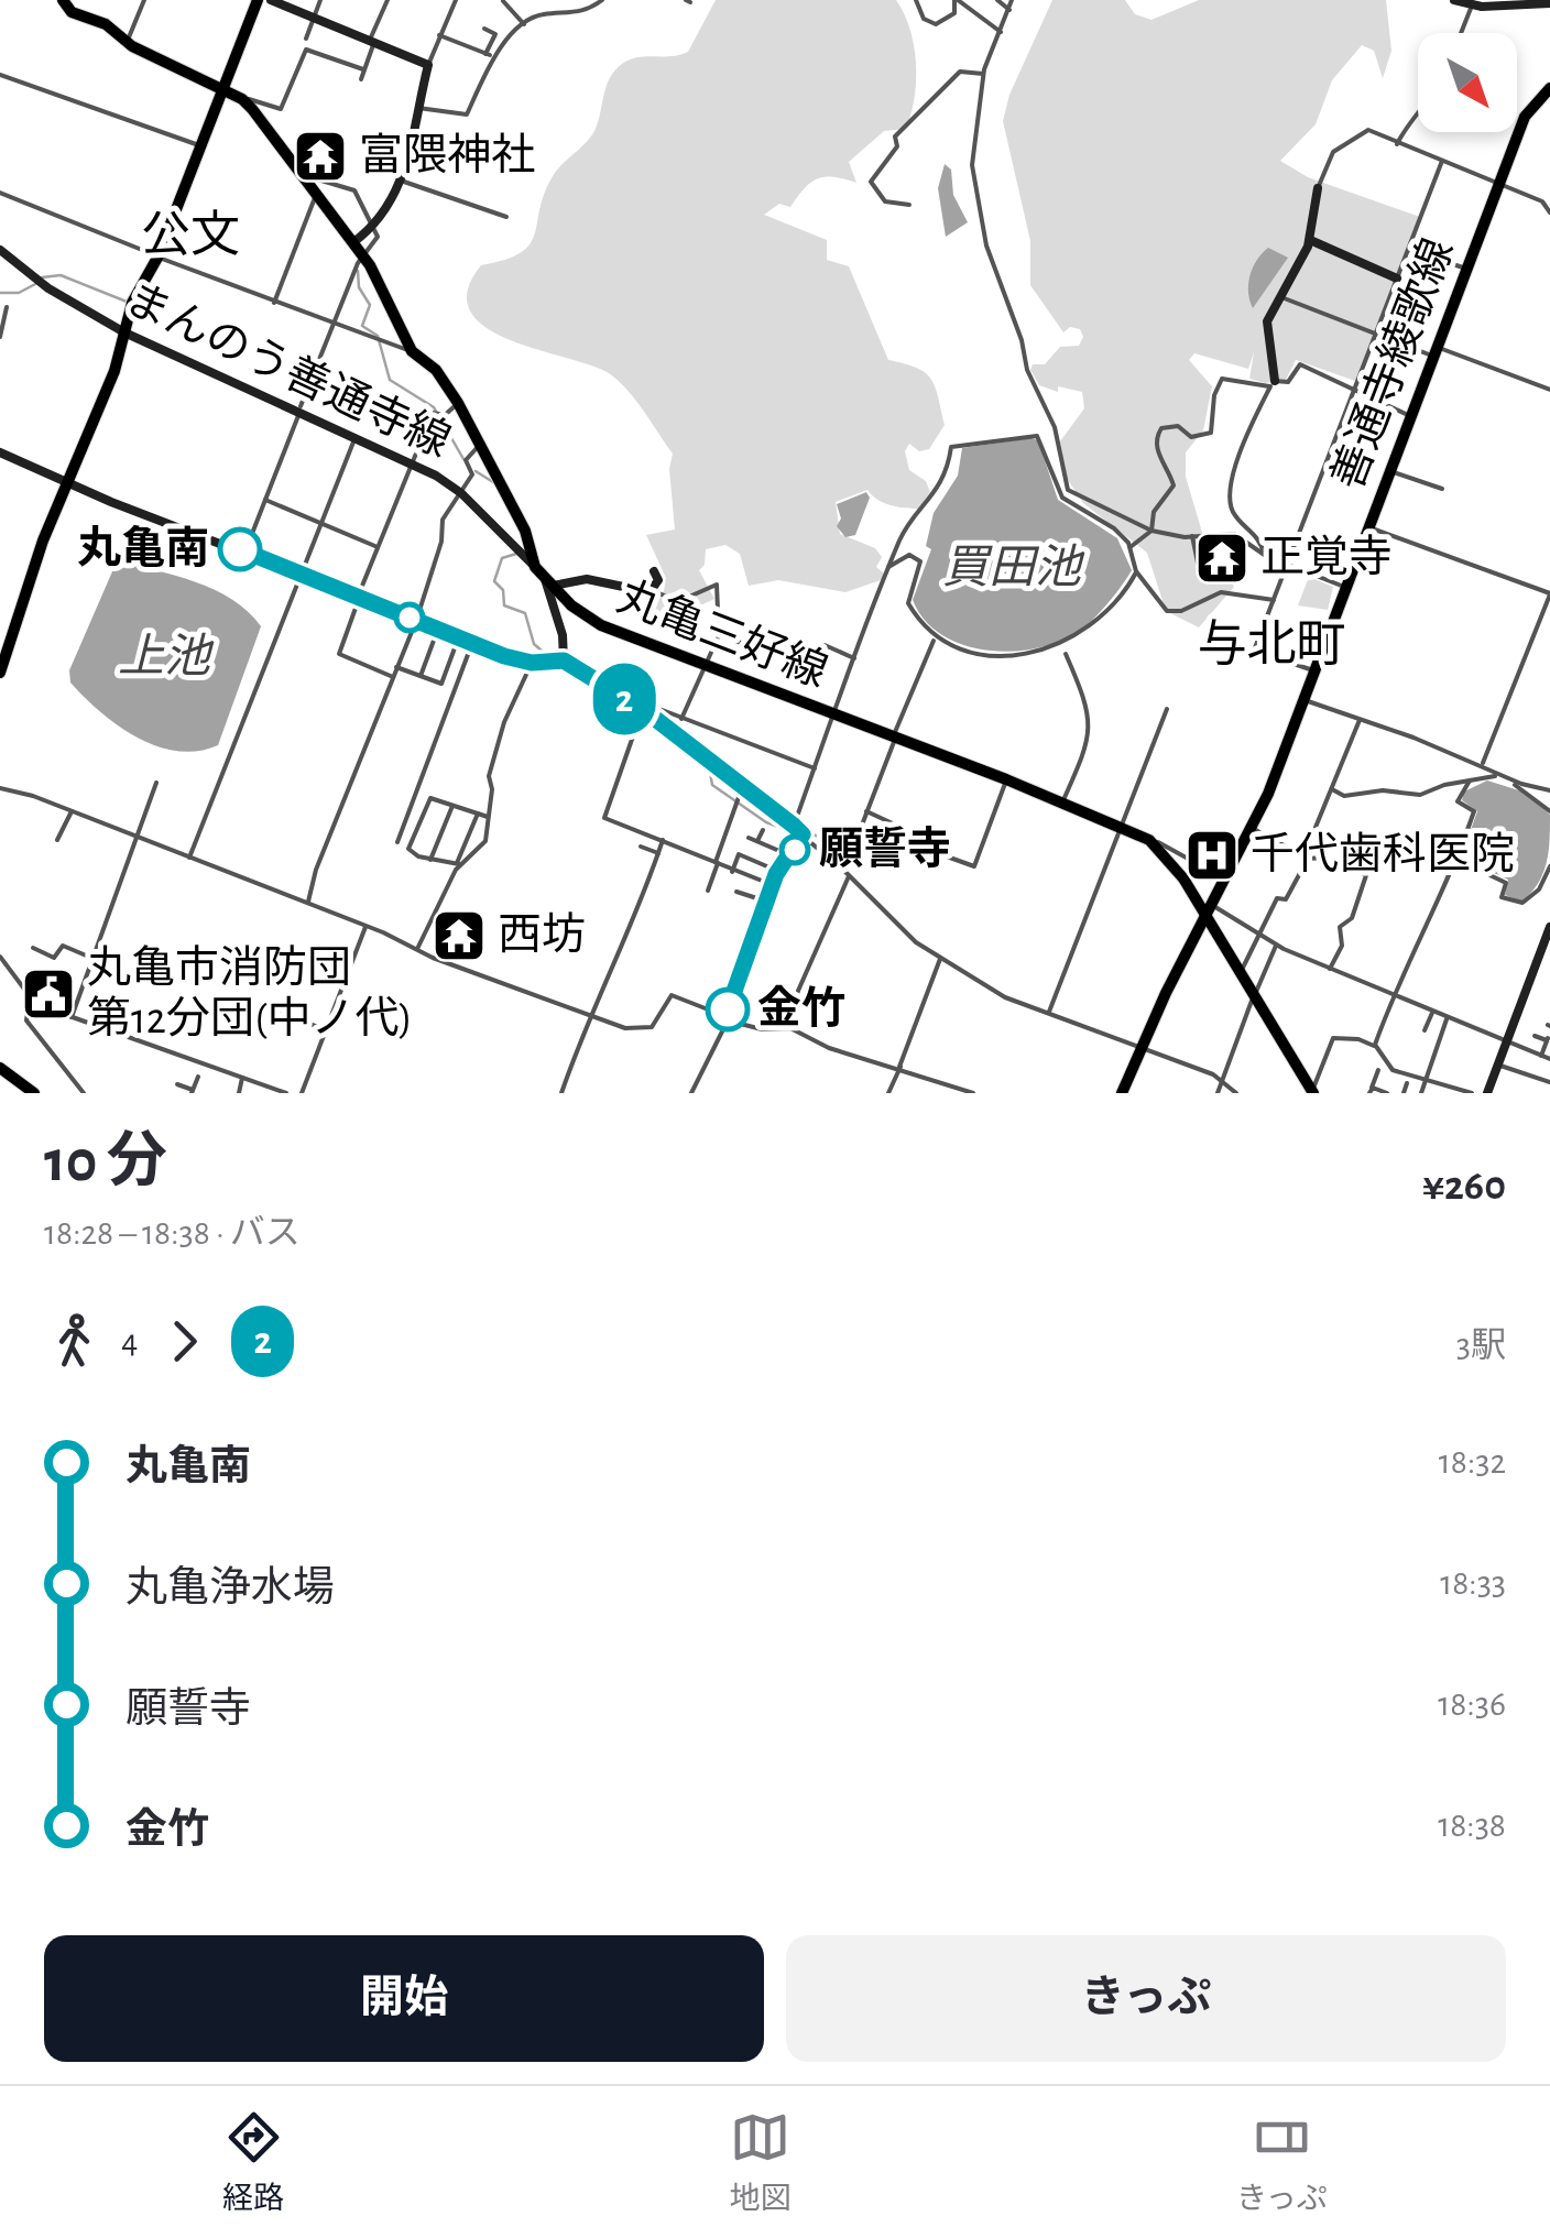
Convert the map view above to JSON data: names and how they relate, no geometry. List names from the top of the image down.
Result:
{
  "streets": {
    "main road": ["善通寺綾歌線", "まんのう善通寺線", "丸亀三好線"]
  },
  "crossings": [
    ["善通寺綾歌線", "丸亀三好線"],
    ["まんのう善通寺線", "丸亀三好線"]
  ],
  "districts": ["公文", "与北町"],
  "water": ["買田池", "上池"],
  "places": {
    "temple": ["富隈神社", "正覚寺", "西坊"],
    "other": ["丸亀南", "願誓寺", "金竹"],
    "hospital": ["千代歯科医院"],
    "public building": ["丸亀市消防団 第12分団(中ノ代)"]
  },
  "lines": ["bus line 2"],
  "north": "bottom right",
  "page": {
    "on_map": "2",
    "heading": ["10 分", "18:28 – 18:38 · バス", "¥260"],
    "legs": ["4", "2", "3駅"],
    "list": [
      {
        "name": "丸亀南",
        "value": "18:32"
      },
      {
        "name": "丸亀浄水場",
        "value": "18:33"
      },
      {
        "name": "願誓寺",
        "value": "18:36"
      },
      {
        "name": "金竹",
        "value": "18:38"
      }
    ],
    "buttons": ["開始", "きっぷ"],
    "tabs": ["経路", "地図", "きっぷ"]
  }
}
